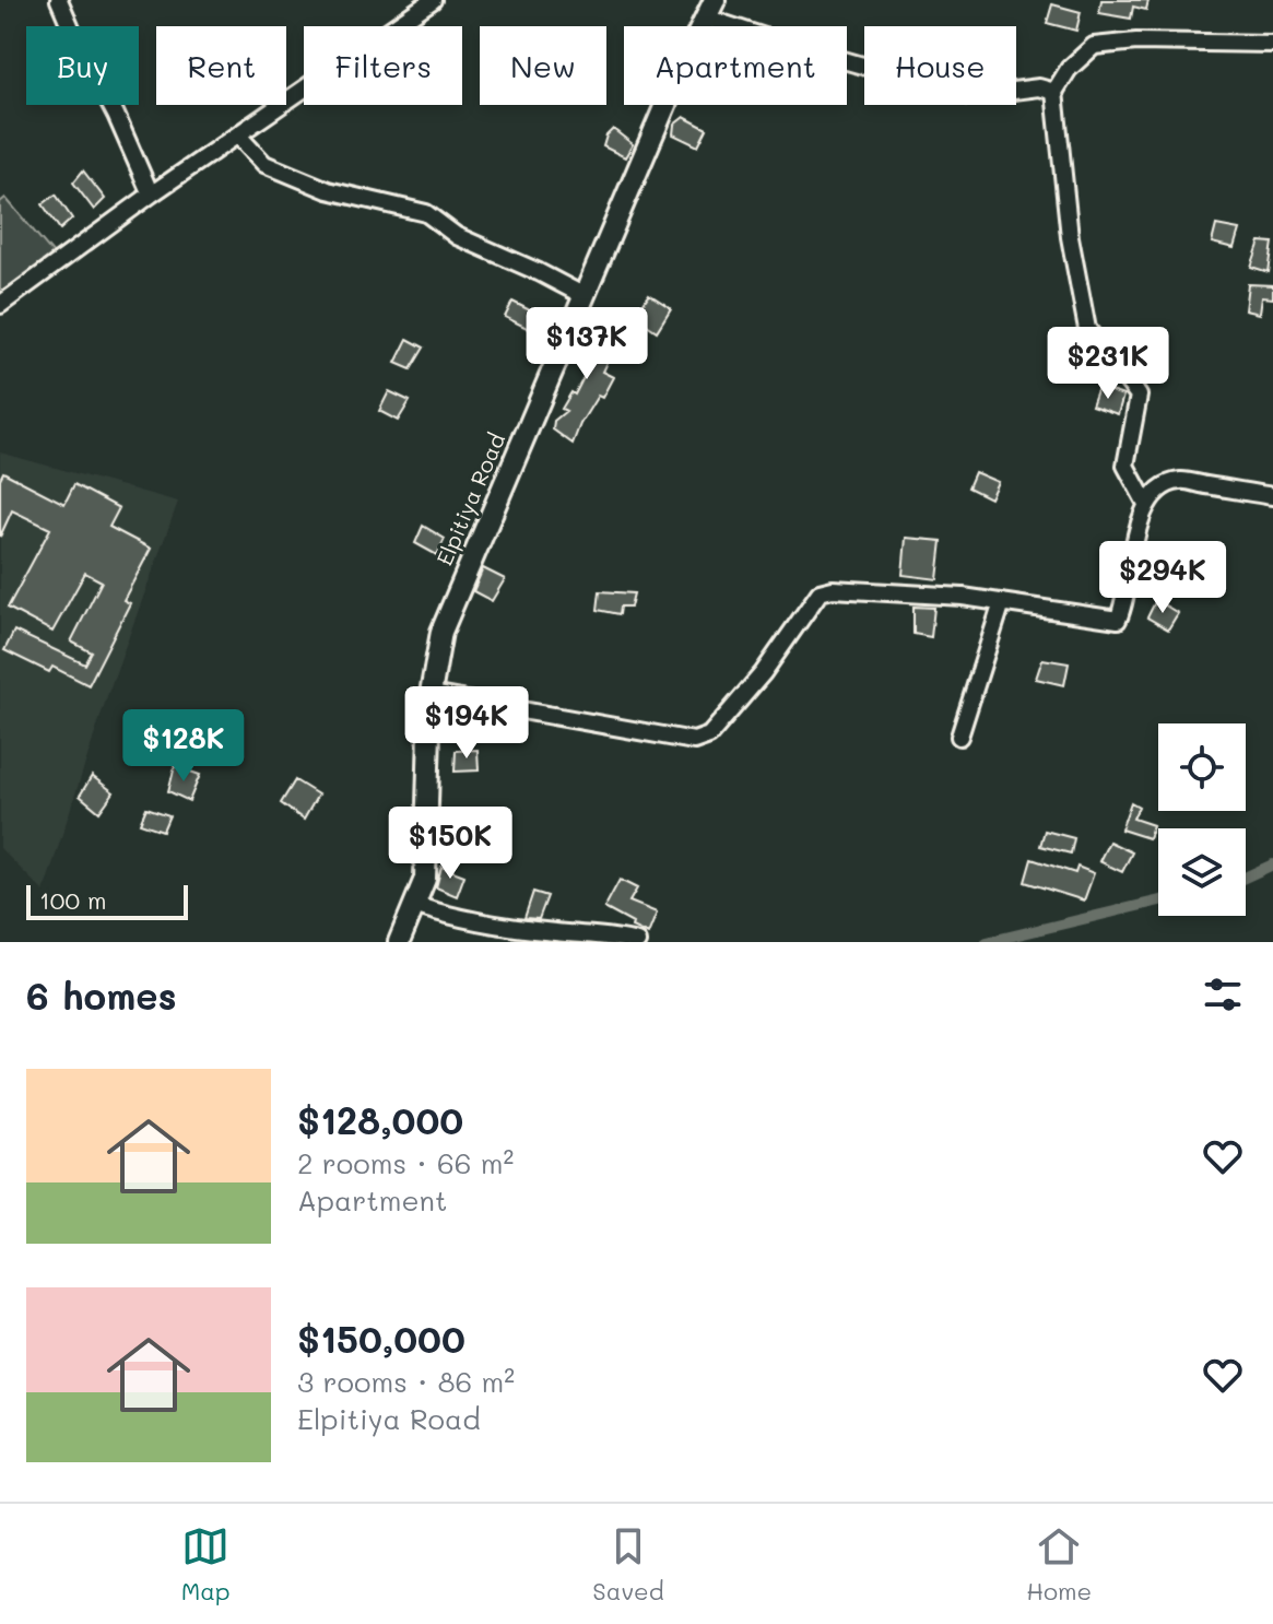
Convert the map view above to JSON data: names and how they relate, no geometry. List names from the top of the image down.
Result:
{
  "streets": {
    "main road": ["Elpitiya Road"]
  },
  "scale_bar": "100 m",
  "page": {
    "chip": [
      "Buy",
      "Rent",
      "Filters",
      "New",
      "Apartment",
      "House"
    ],
    "price": [
      "$137K",
      "$231K",
      "$294K",
      "$194K",
      "$128K",
      "$150K"
    ],
    "scale": "100 m",
    "heading": "6 homes",
    "list": [
      {
        "name": "$128,000",
        "note": "2 rooms · 66 m² · Apartment"
      },
      {
        "name": "$150,000",
        "note": "3 rooms · 86 m² · Elpitiya Road"
      }
    ],
    "tabs": ["Map", "Saved", "Home"]
  }
}
